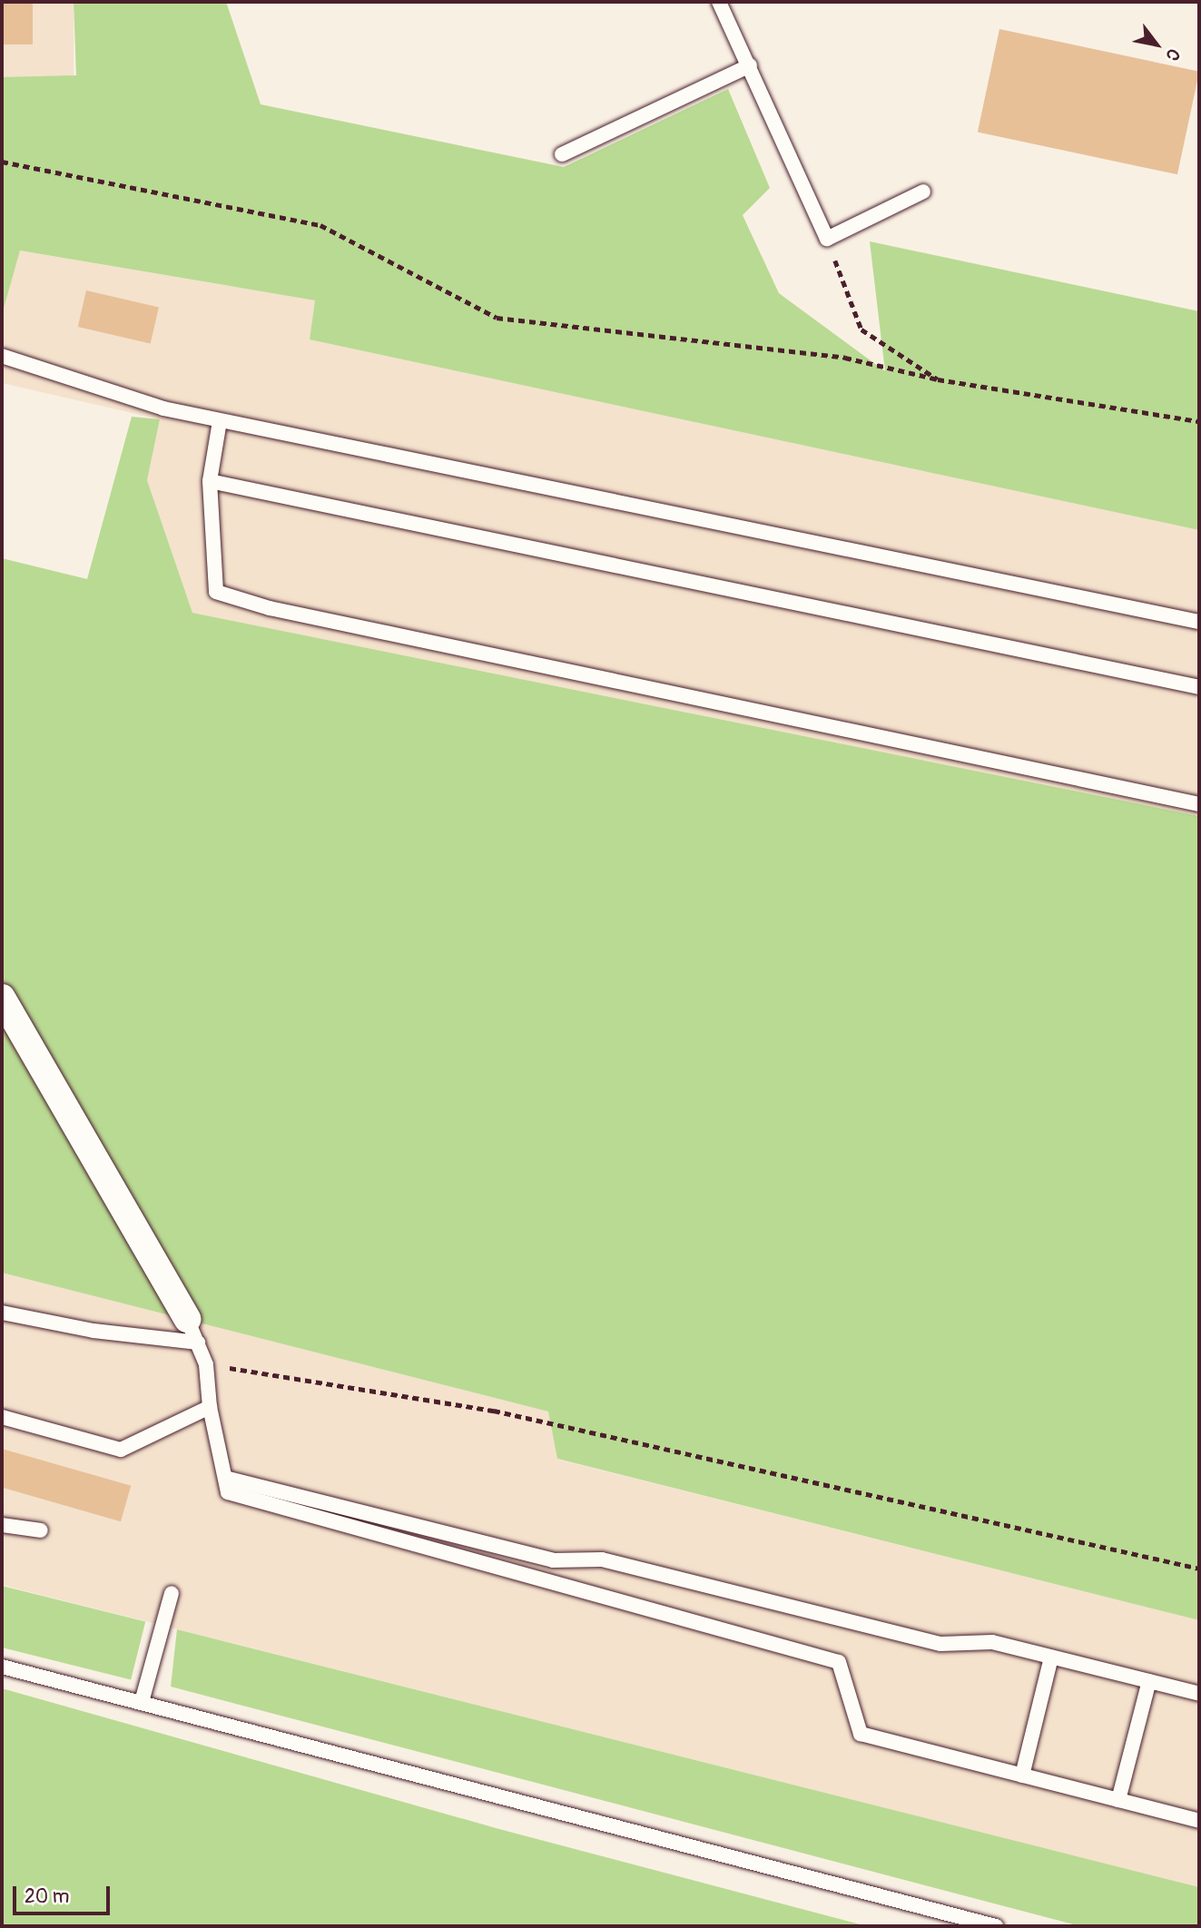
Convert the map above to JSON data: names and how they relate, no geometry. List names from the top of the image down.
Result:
{
  "scale_bar": "20 m",
  "north": "bottom right"
}
